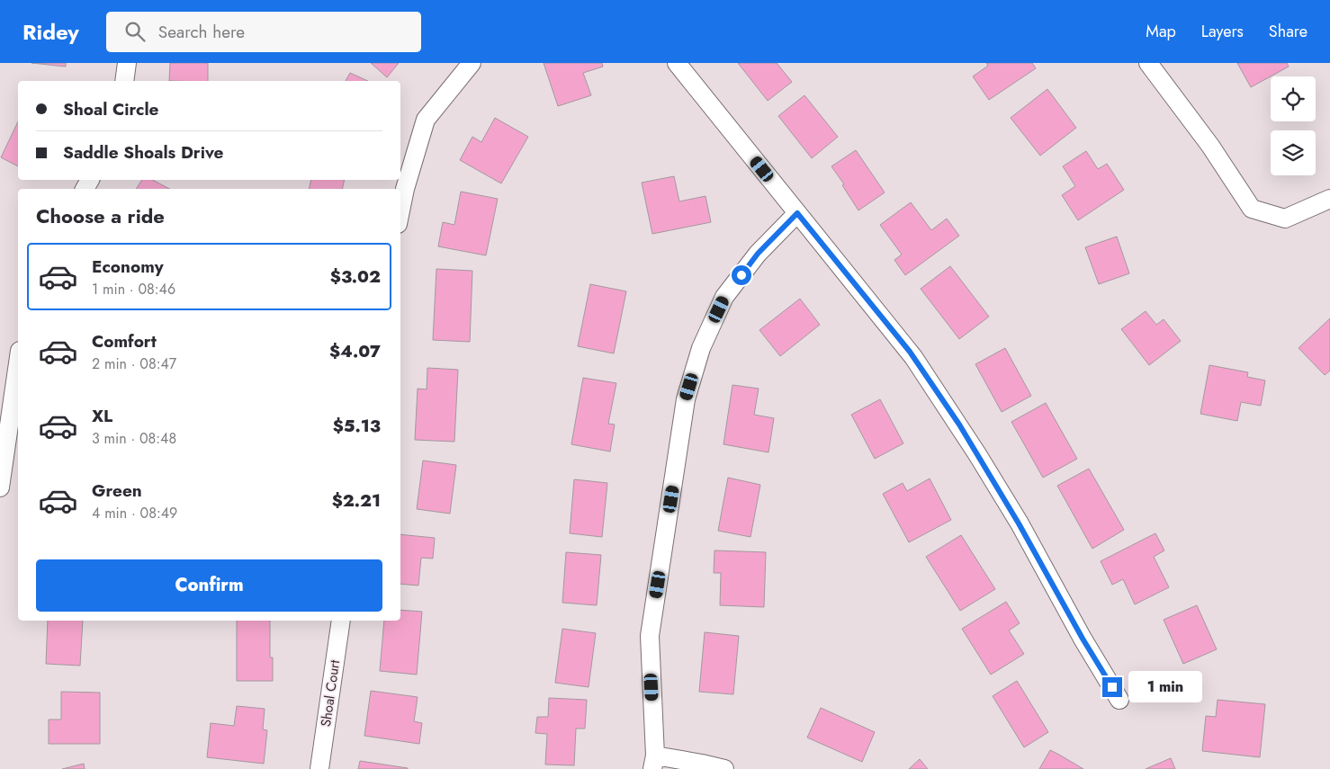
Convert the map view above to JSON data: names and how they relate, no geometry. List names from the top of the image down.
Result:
{
  "streets": {
    "street": ["Shoal Court"]
  },
  "page": {
    "header": "Ridey",
    "search": "Search here",
    "nav": ["Map", "Layers", "Share"],
    "banner": ["Shoal Circle", "Saddle Shoals Drive"],
    "heading": "Choose a ride",
    "list": [
      {
        "name": "Economy",
        "note": "1 min · 08:46",
        "value": "$3.02"
      },
      {
        "name": "Comfort",
        "note": "2 min · 08:47",
        "value": "$4.07"
      },
      {
        "name": "XL",
        "note": "3 min · 08:48",
        "value": "$5.13"
      },
      {
        "name": "Green",
        "note": "4 min · 08:49",
        "value": "$2.21"
      }
    ],
    "buttons": "Confirm",
    "bubble": "1 min"
  }
}
